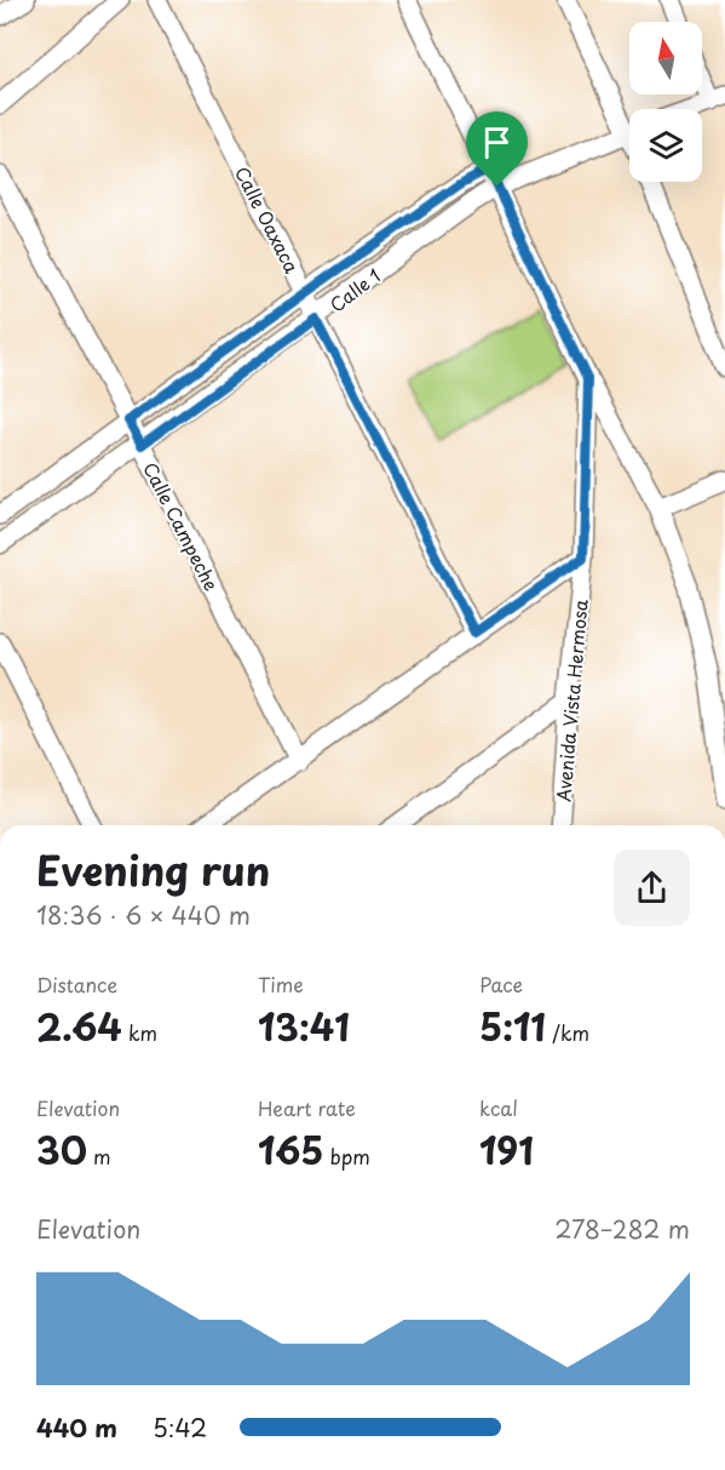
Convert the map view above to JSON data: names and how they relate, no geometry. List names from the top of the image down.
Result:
{
  "streets": {
    "street": [
      "Calle Oaxaca",
      "Calle 1",
      "Calle Campeche",
      "Avenida Vista Hermosa"
    ]
  },
  "crossings": [
    ["Calle Oaxaca", "Calle 1"],
    ["Calle 1", "Calle Campeche"],
    ["Calle 1", "Avenida Vista Hermosa"]
  ],
  "north": "top",
  "page": {
    "heading": ["Evening run", "18:36 · 6 × 440 m"],
    "stats": [
      ["Distance", "2.64 km"],
      ["Time", "13:41"],
      ["Pace", "5:11 /km"],
      ["Elevation", "30 m"],
      ["Heart rate", "165 bpm"],
      ["kcal", "191"]
    ],
    "chart": ["Elevation", "278–282 m"],
    "list": [
      {
        "name": "440 m",
        "note": "5:42"
      }
    ]
  }
}
